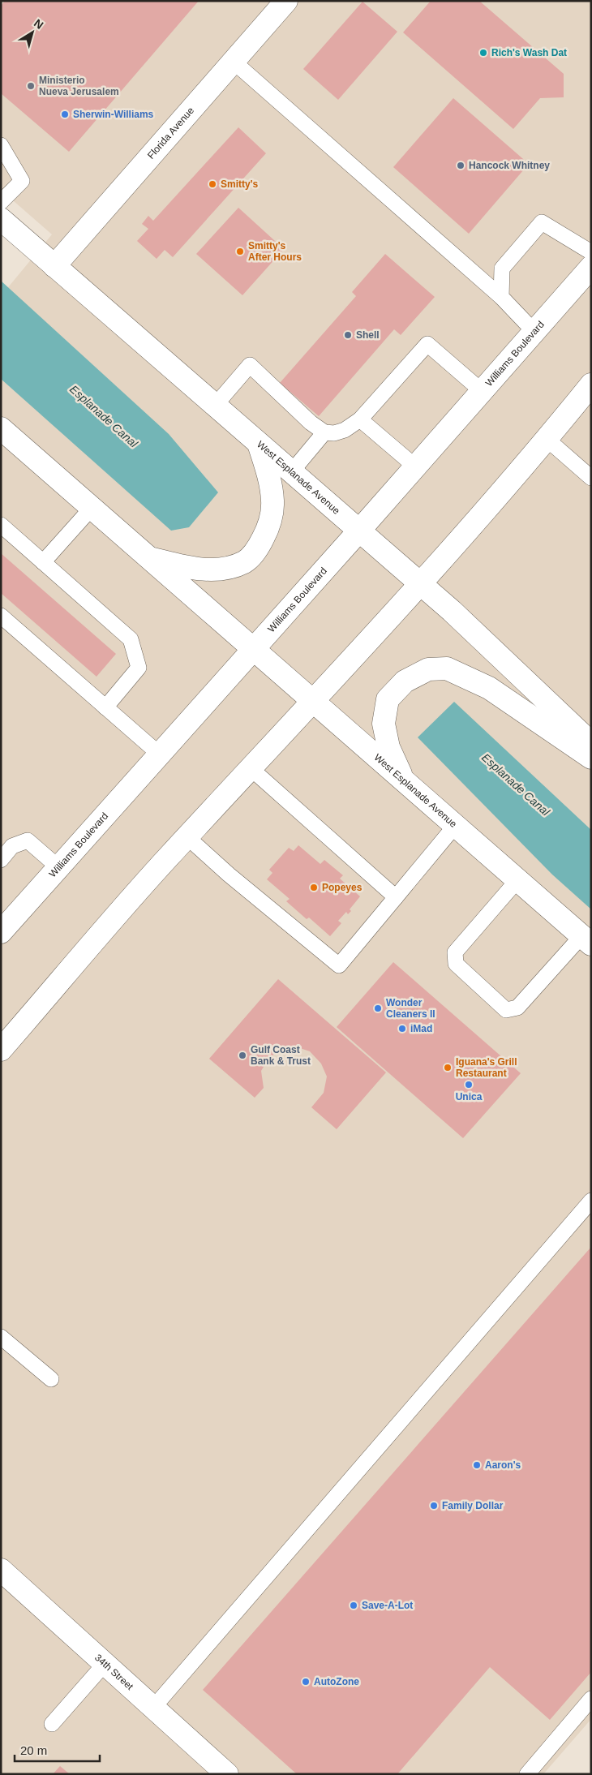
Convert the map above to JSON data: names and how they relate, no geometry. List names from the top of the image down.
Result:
{
  "streets": {
    "main road": [
      "Florida Avenue",
      "Williams Boulevard",
      "West Esplanade Avenue",
      "34th Street"
    ]
  },
  "crossings": [
    ["Florida Avenue", "West Esplanade Avenue"],
    ["Williams Boulevard", "West Esplanade Avenue"]
  ],
  "water": ["Esplanade Canal"],
  "places": [
    "Rich's Wash Dat",
    "Ministerio Nueva Jerusalem",
    "Sherwin-Williams",
    "Hancock Whitney",
    "Smitty's",
    "Smitty's After Hours",
    "Shell",
    "Popeyes",
    "Wonder Cleaners II",
    "iMad",
    "Gulf Coast Bank & Trust",
    "Iguana's Grill Restaurant",
    "Unica",
    "Aaron's",
    "Family Dollar",
    "Save-A-Lot",
    "AutoZone"
  ],
  "scale_bar": "20 m",
  "north": "top right"
}
